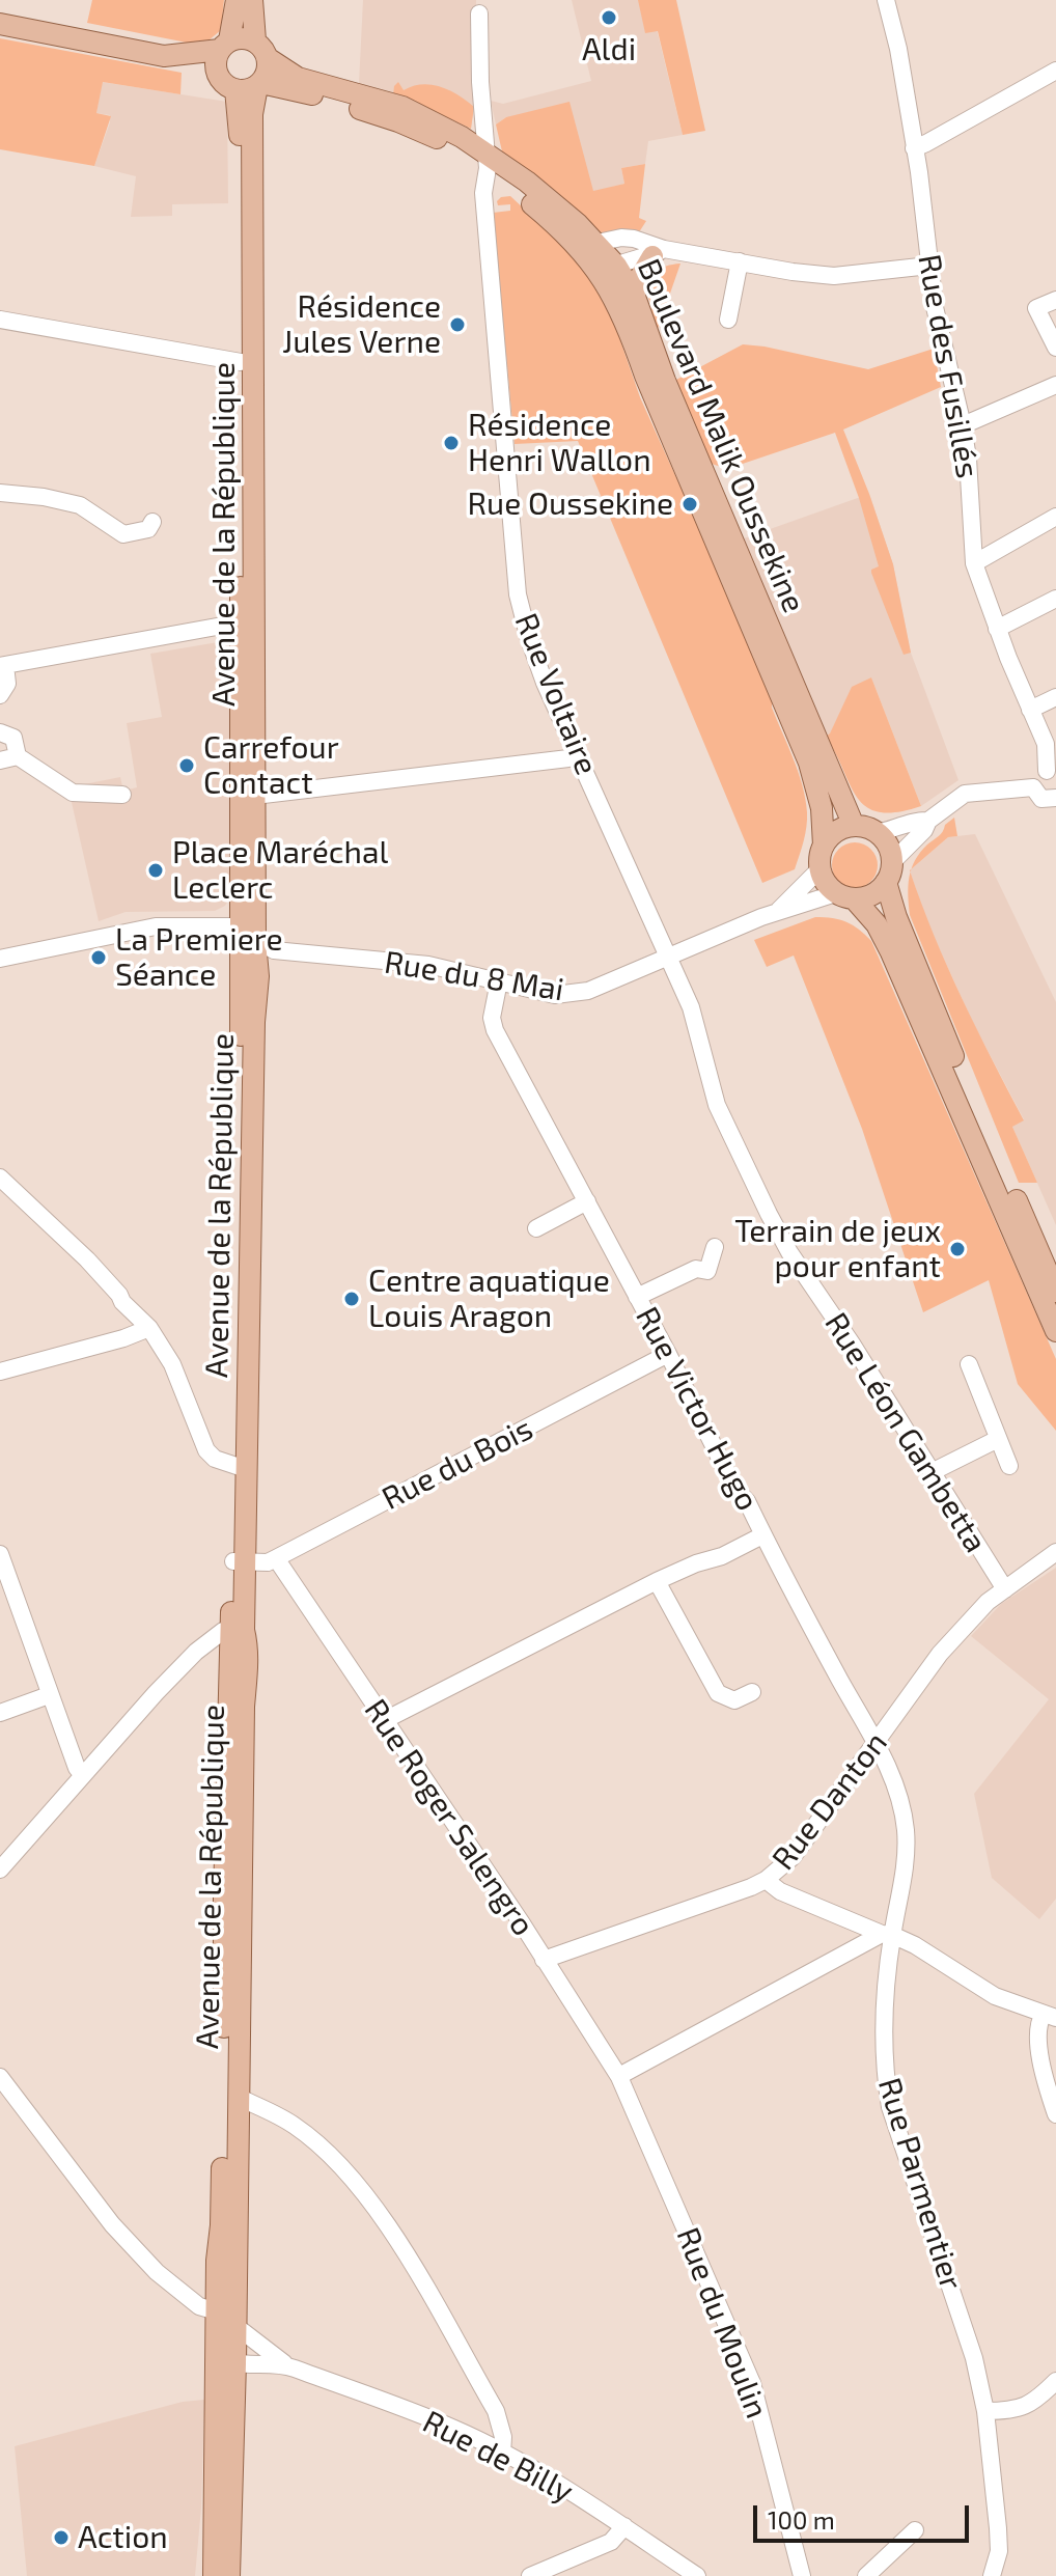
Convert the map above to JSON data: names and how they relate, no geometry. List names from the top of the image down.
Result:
{
  "streets": {
    "main road": ["Boulevard Malik Oussekine", "Avenue de la République"],
    "street": [
      "Rue des Fusillés",
      "Rue Voltaire",
      "Rue du 8 Mai",
      "Rue Victor Hugo",
      "Rue Léon Gambetta",
      "Rue du Bois",
      "Rue Danton",
      "Rue Roger Salengro",
      "Rue Parmentier",
      "Rue du Moulin",
      "Rue de Billy"
    ]
  },
  "crossings": [
    ["Boulevard Malik Oussekine", "Avenue de la République"],
    ["Boulevard Malik Oussekine", "Rue Voltaire"],
    ["Boulevard Malik Oussekine", "Rue du 8 Mai"],
    ["Avenue de la République", "Rue du 8 Mai"],
    ["Avenue de la République", "Rue du Bois"],
    ["Avenue de la République", "Rue de Billy"],
    ["Rue Voltaire", "Rue du 8 Mai"],
    ["Rue Voltaire", "Rue Léon Gambetta"],
    ["Rue du 8 Mai", "Rue Victor Hugo"],
    ["Rue du 8 Mai", "Rue Léon Gambetta"],
    ["Rue Victor Hugo", "Rue du Bois"],
    ["Rue Victor Hugo", "Rue Danton"],
    ["Rue Victor Hugo", "Rue Parmentier"],
    ["Rue Léon Gambetta", "Rue Danton"],
    ["Rue du Bois", "Rue Roger Salengro"],
    ["Rue Danton", "Rue Roger Salengro"],
    ["Rue Danton", "Rue Parmentier"],
    ["Rue Roger Salengro", "Rue du Moulin"]
  ],
  "places": [
    "Aldi",
    "Résidence Jules Verne",
    "Résidence Henri Wallon",
    "Rue Oussekine",
    "Carrefour Contact",
    "Place Maréchal Leclerc",
    "La Premiere Séance",
    "Terrain de jeux pour enfant",
    "Centre aquatique Louis Aragon",
    "Action"
  ],
  "scale_bar": "100 m"
}
